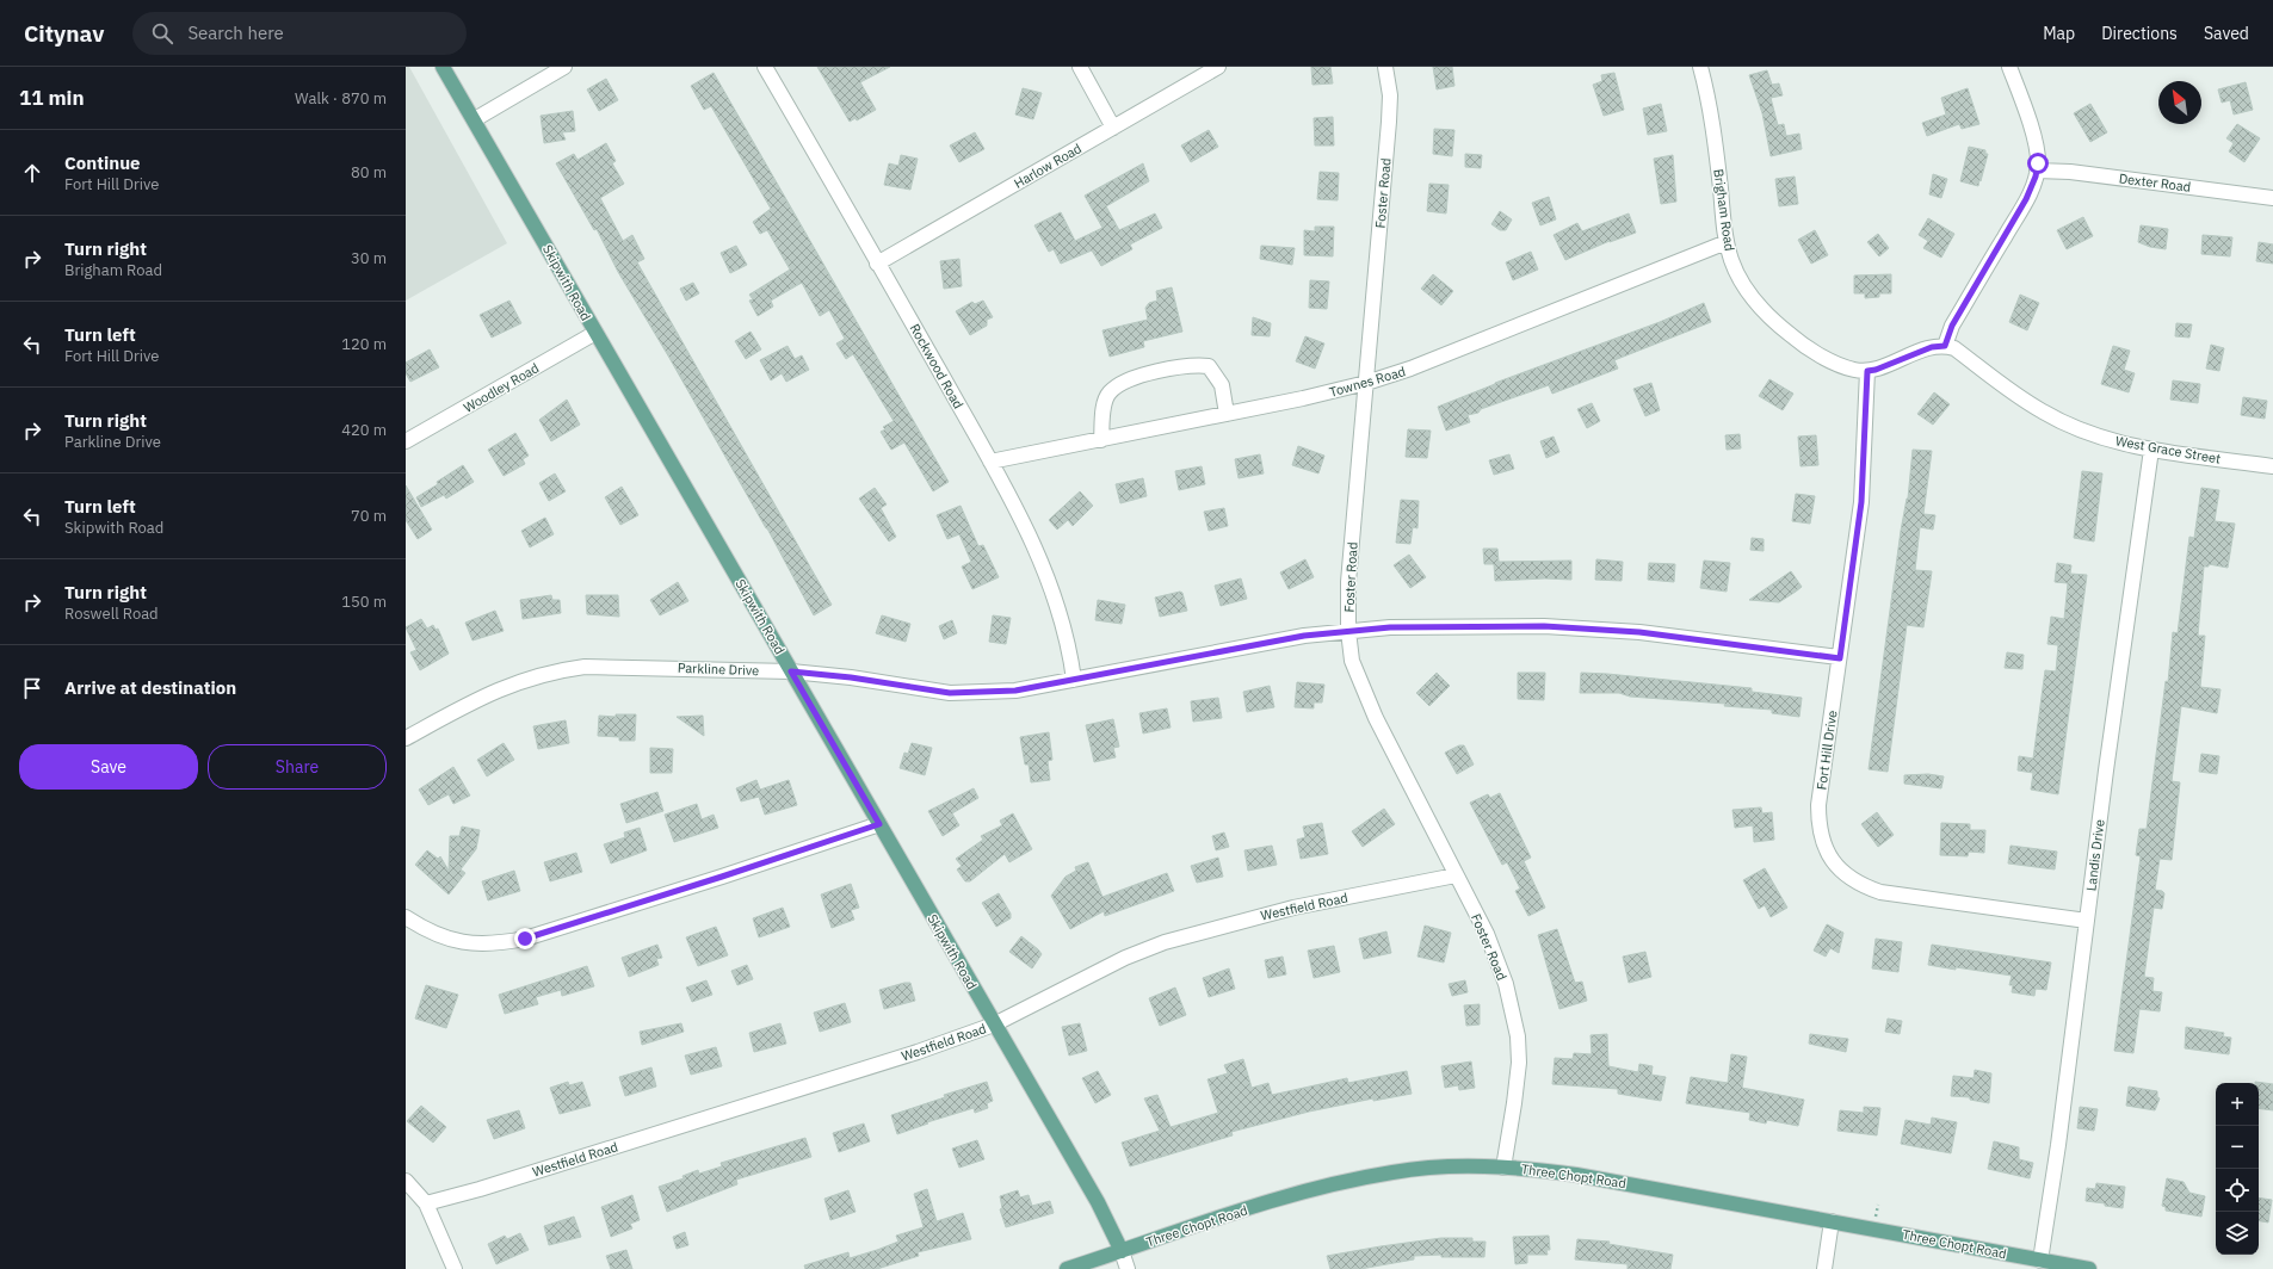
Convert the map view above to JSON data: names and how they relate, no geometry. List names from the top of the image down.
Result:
{
  "streets": {
    "main road": ["Skipwith Road", "Three Chopt Road"],
    "street": [
      "Harlow Road",
      "Dexter Road",
      "Foster Road",
      "Brigham Road",
      "Rockwood Road",
      "Townes Road",
      "Woodley Road",
      "West Grace Street",
      "Parkline Drive",
      "Fort Hill Drive",
      "Landis Drive",
      "Westfield Road"
    ]
  },
  "crossings": [
    ["Harlow Road", "Rockwood Road"],
    ["Foster Road", "Townes Road"],
    ["Foster Road", "Parkline Drive"],
    ["Foster Road", "Westfield Road"],
    ["Foster Road", "Three Chopt Road"],
    ["Brigham Road", "Townes Road"],
    ["Brigham Road", "West Grace Street"],
    ["Brigham Road", "Fort Hill Drive"],
    ["Skipwith Road", "Woodley Road"],
    ["Skipwith Road", "Parkline Drive"],
    ["Skipwith Road", "Westfield Road"],
    ["Skipwith Road", "Three Chopt Road"],
    ["Rockwood Road", "Townes Road"],
    ["Rockwood Road", "Parkline Drive"],
    ["West Grace Street", "Landis Drive"],
    ["Parkline Drive", "Fort Hill Drive"],
    ["Fort Hill Drive", "Landis Drive"],
    ["Landis Drive", "Three Chopt Road"]
  ],
  "north": "top left",
  "page": {
    "header": "Citynav",
    "search": "Search here",
    "nav": ["Map", "Directions", "Saved"],
    "heading": ["11 min", "Walk · 870 m"],
    "list": [
      ["Continue", "Fort Hill Drive", "80 m"],
      ["Turn right", "Brigham Road", "30 m"],
      ["Turn left", "Fort Hill Drive", "120 m"],
      ["Turn right", "Parkline Drive", "420 m"],
      ["Turn left", "Skipwith Road", "70 m"],
      ["Turn right", "Roswell Road", "150 m"],
      "Arrive at destination"
    ],
    "buttons": ["Save", "Share"],
    "map_buttons": ["+", "−"]
  }
}
